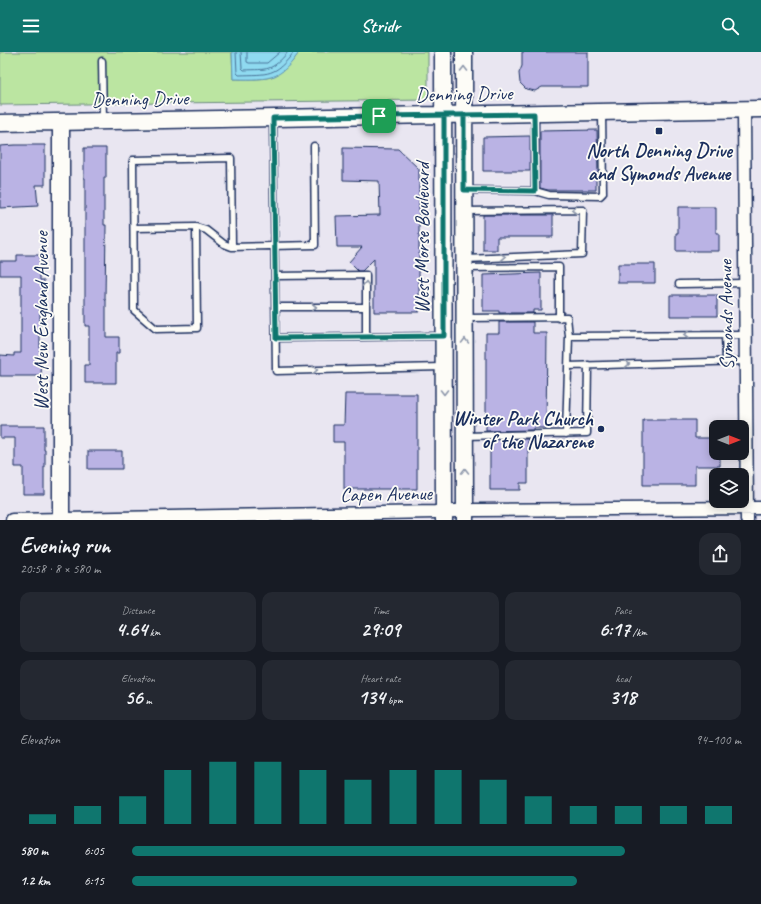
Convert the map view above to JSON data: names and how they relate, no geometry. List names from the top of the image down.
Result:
{
  "streets": {
    "street": [
      "Denning Drive",
      "West Morse Boulevard",
      "Symonds Avenue",
      "West New England Avenue",
      "Capen Avenue"
    ]
  },
  "crossings": [
    ["Denning Drive", "West Morse Boulevard"],
    ["Denning Drive", "Symonds Avenue"],
    ["Denning Drive", "West New England Avenue"],
    ["West Morse Boulevard", "Capen Avenue"],
    ["Symonds Avenue", "Capen Avenue"],
    ["West New England Avenue", "Capen Avenue"]
  ],
  "places": {
    "transit": ["North Denning Drive and Symonds Avenue"],
    "other": ["Winter Park Church of the Nazarene"]
  },
  "north": "right",
  "page": {
    "header": "Stridr",
    "heading": ["Evening run", "20:58 · 8 × 580 m"],
    "stats": [
      ["Distance", "4.64 km"],
      ["Time", "29:09"],
      ["Pace", "6:17 /km"],
      ["Elevation", "56 m"],
      ["Heart rate", "134 bpm"],
      ["kcal", "318"]
    ],
    "chart": ["Elevation", "94–100 m"],
    "list": [
      {
        "name": "580 m",
        "note": "6:05"
      },
      {
        "name": "1.2 km",
        "note": "6:15"
      }
    ]
  }
}
